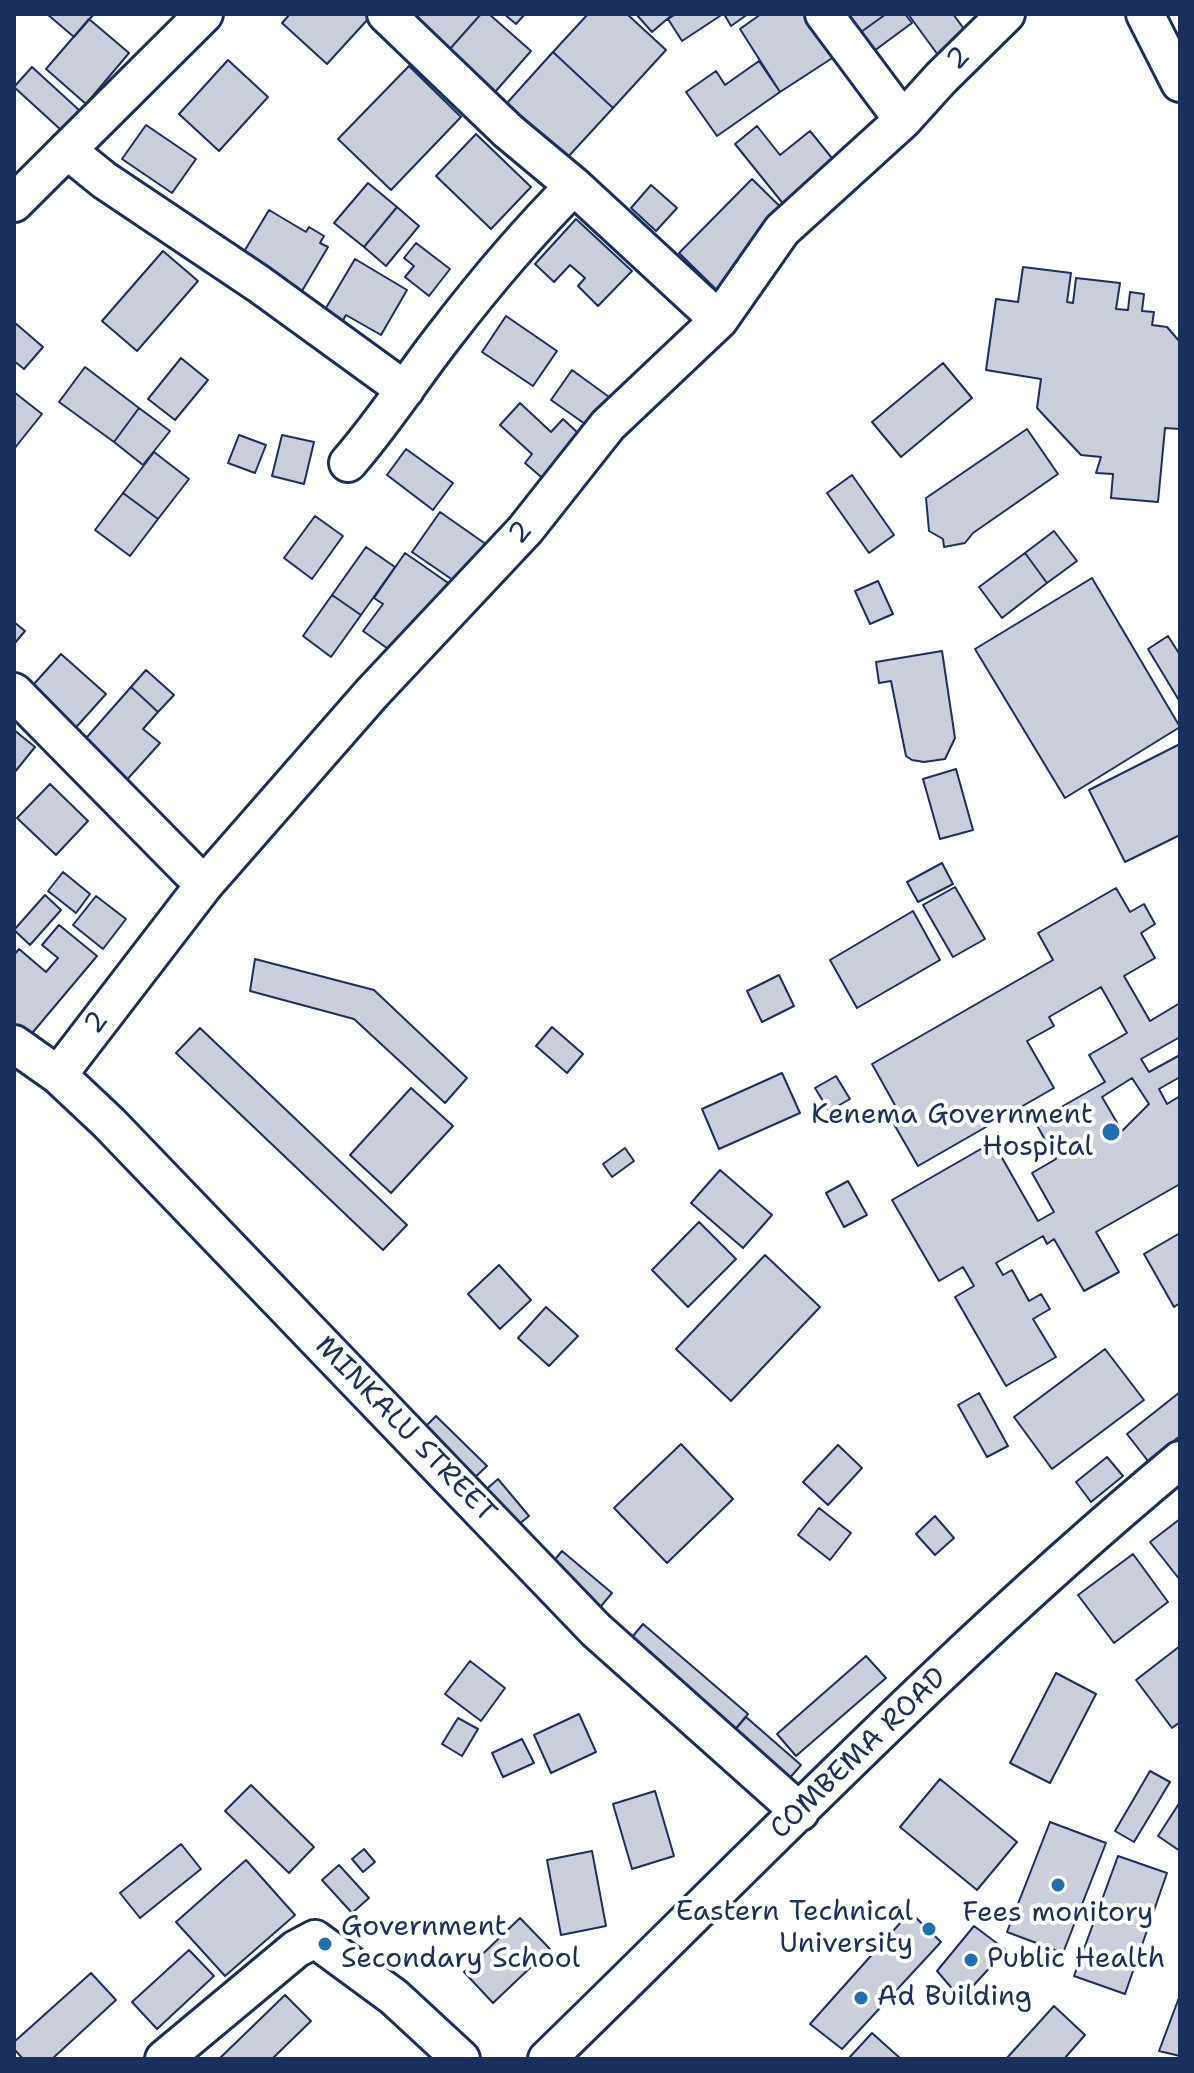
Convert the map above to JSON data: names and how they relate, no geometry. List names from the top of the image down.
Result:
{
  "streets": {
    "street": ["2", "MINKALU STREET", "COMBEMA ROAD"]
  },
  "crossings": [
    ["2", "MINKALU STREET"],
    ["MINKALU STREET", "COMBEMA ROAD"]
  ],
  "places": [
    "Kenema Government Hospital",
    "Fees monitory",
    "Eastern Technical University",
    "Government Secondary School",
    "Public Health",
    "Ad Building"
  ]
}
